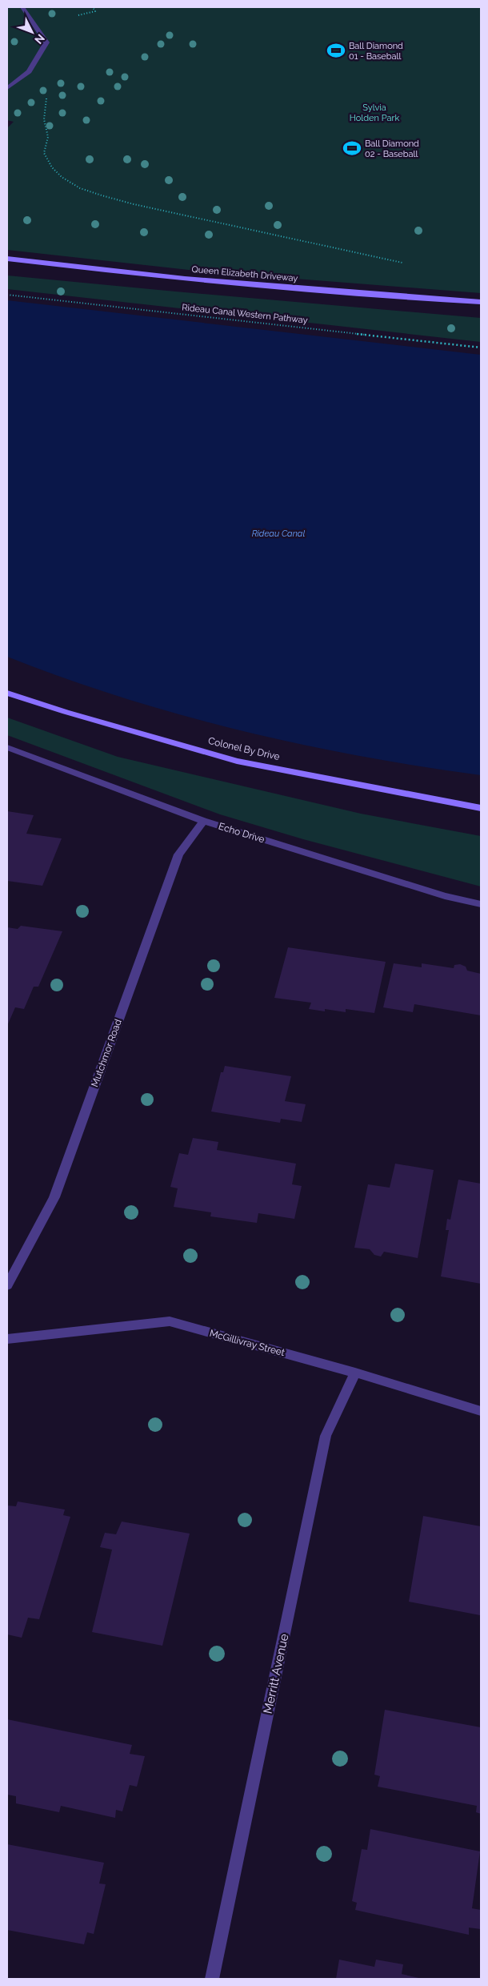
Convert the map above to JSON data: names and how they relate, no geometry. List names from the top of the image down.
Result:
{
  "streets": {
    "main road": ["Queen Elizabeth Driveway", "Colonel By Drive"],
    "street": [
      "Echo Drive",
      "Mutchmor Road",
      "McGillivray Street",
      "Merritt Avenue"
    ],
    "path": ["Rideau Canal Western Pathway"]
  },
  "crossings": [
    ["Echo Drive", "Mutchmor Road"],
    ["McGillivray Street", "Merritt Avenue"]
  ],
  "water": ["Rideau Canal"],
  "parks": ["Sylvia Holden Park"],
  "places": {
    "sports": ["Ball Diamond 01 - Baseball", "Ball Diamond 02 - Baseball"]
  },
  "north": "bottom right"
}
